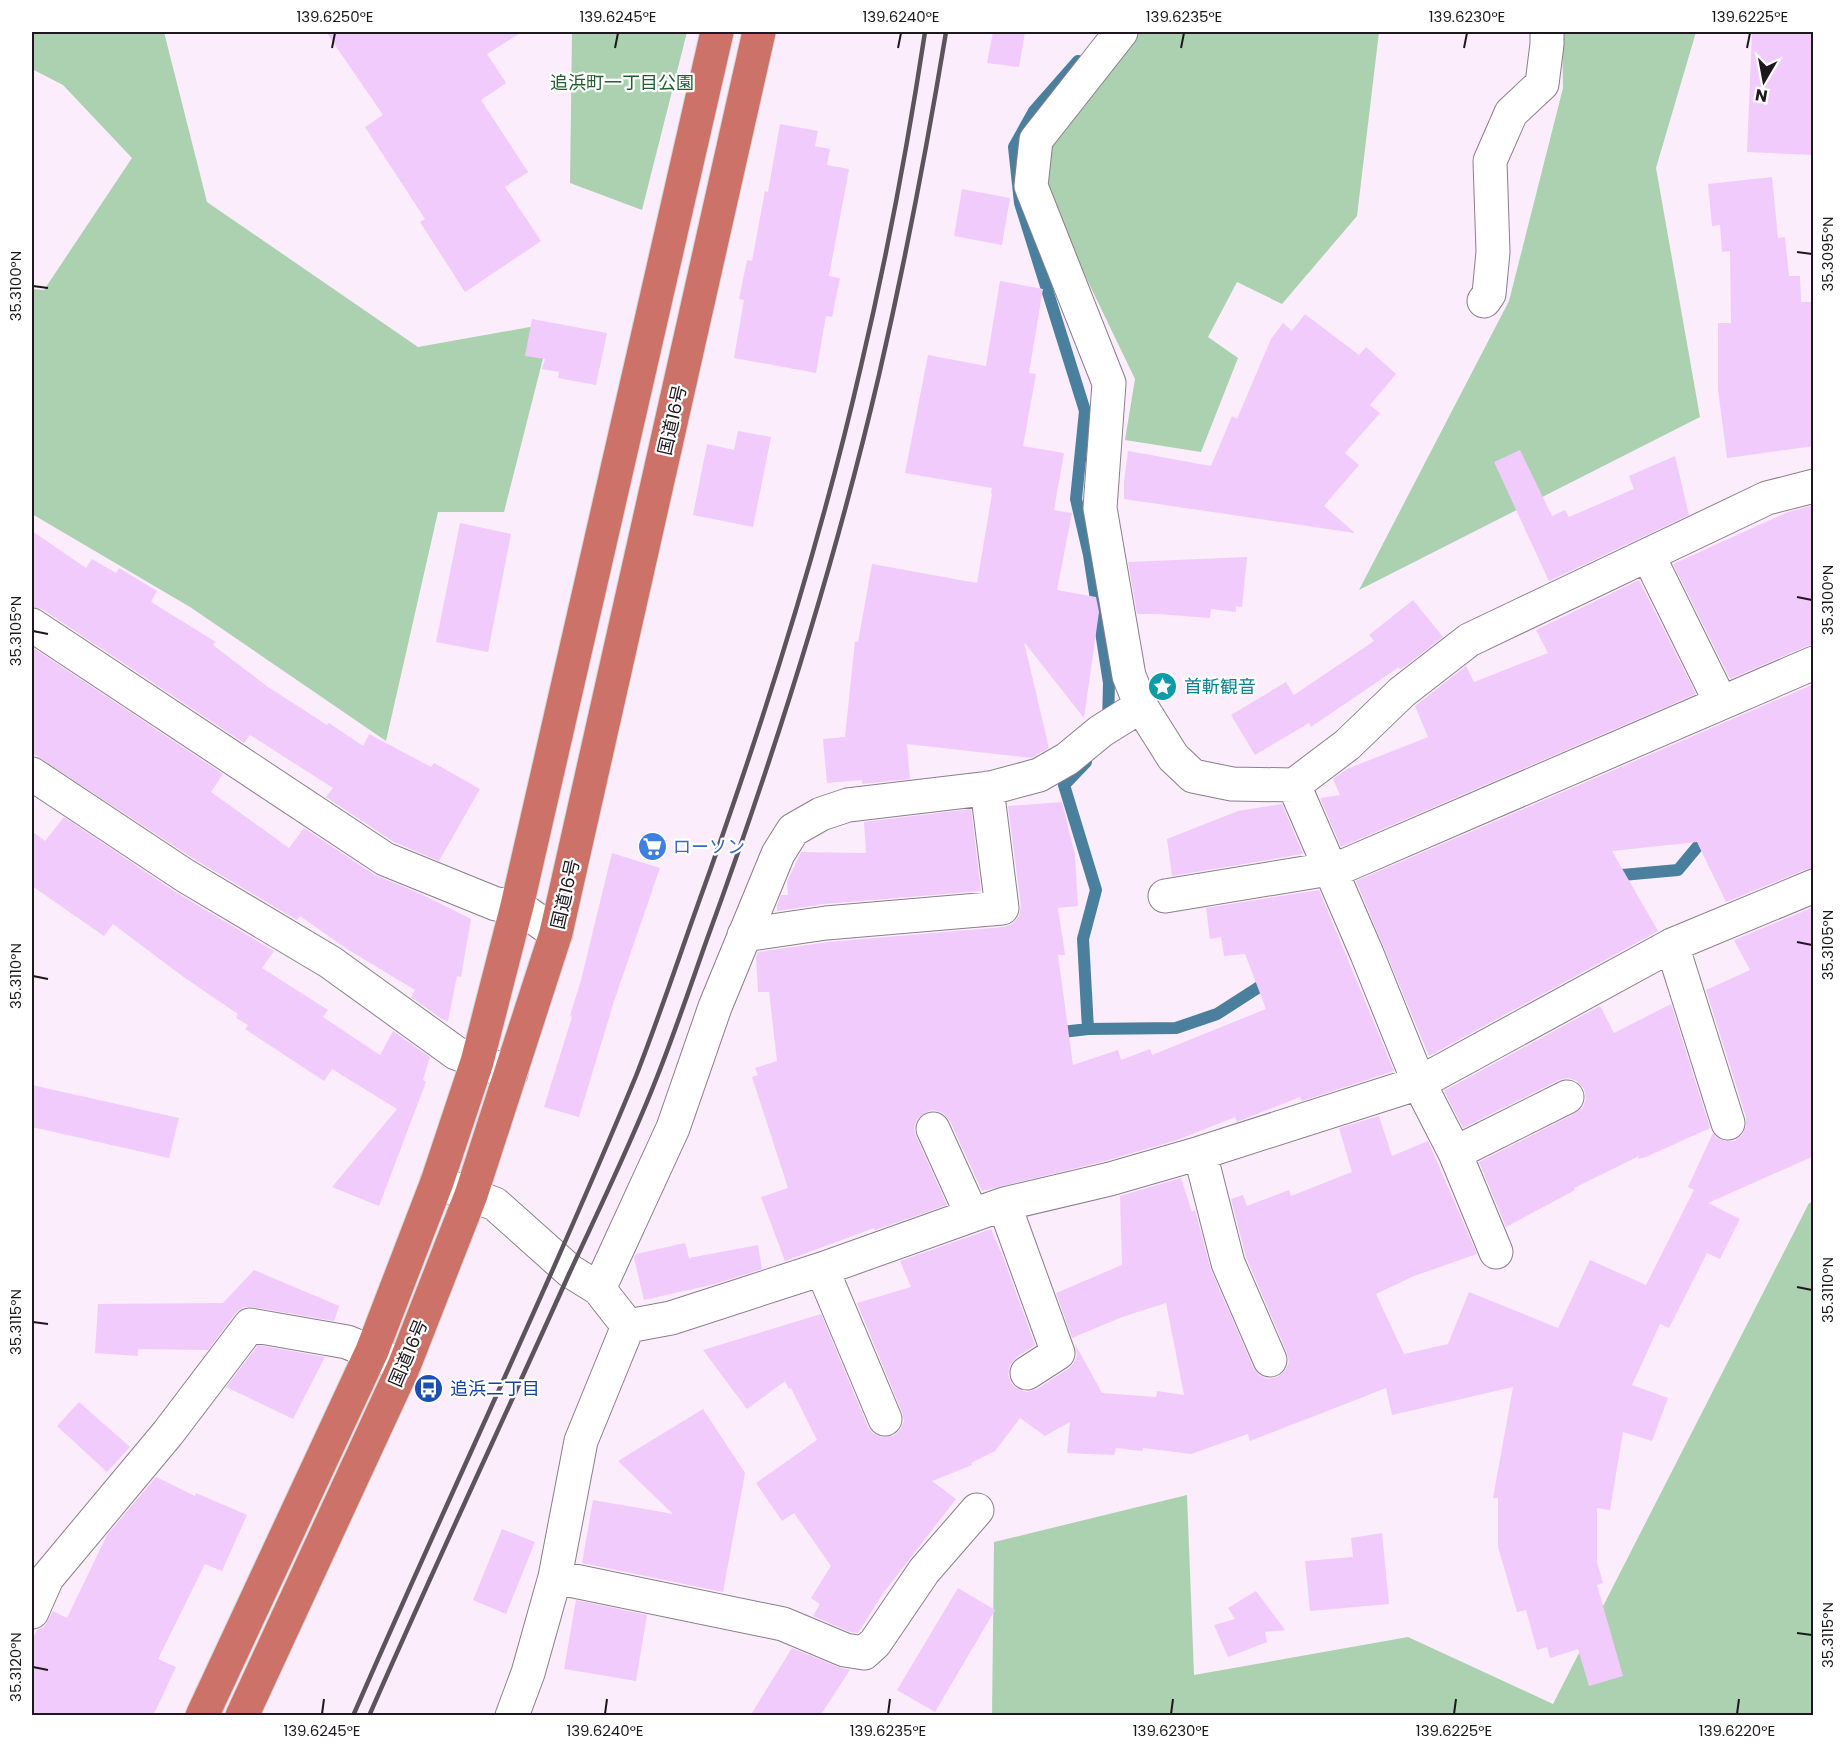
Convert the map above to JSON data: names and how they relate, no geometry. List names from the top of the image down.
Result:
{
  "streets": {
    "highway": ["国道16号"]
  },
  "parks": ["追浜町一丁目公園"],
  "places": {
    "place": ["首斬観音"],
    "supermarket": ["ローソン"],
    "bus stop": ["追浜二丁目"]
  },
  "north": "bottom",
  "coordinates": [
    "139.6250°E",
    "139.6245°E",
    "139.6240°E",
    "139.6235°E",
    "139.6230°E",
    "139.6225°E",
    "35.3095°N",
    "35.3100°N",
    "35.3105°N",
    "35.3110°N",
    "35.3115°N",
    "35.3120°N",
    "139.6220°E"
  ]
}
